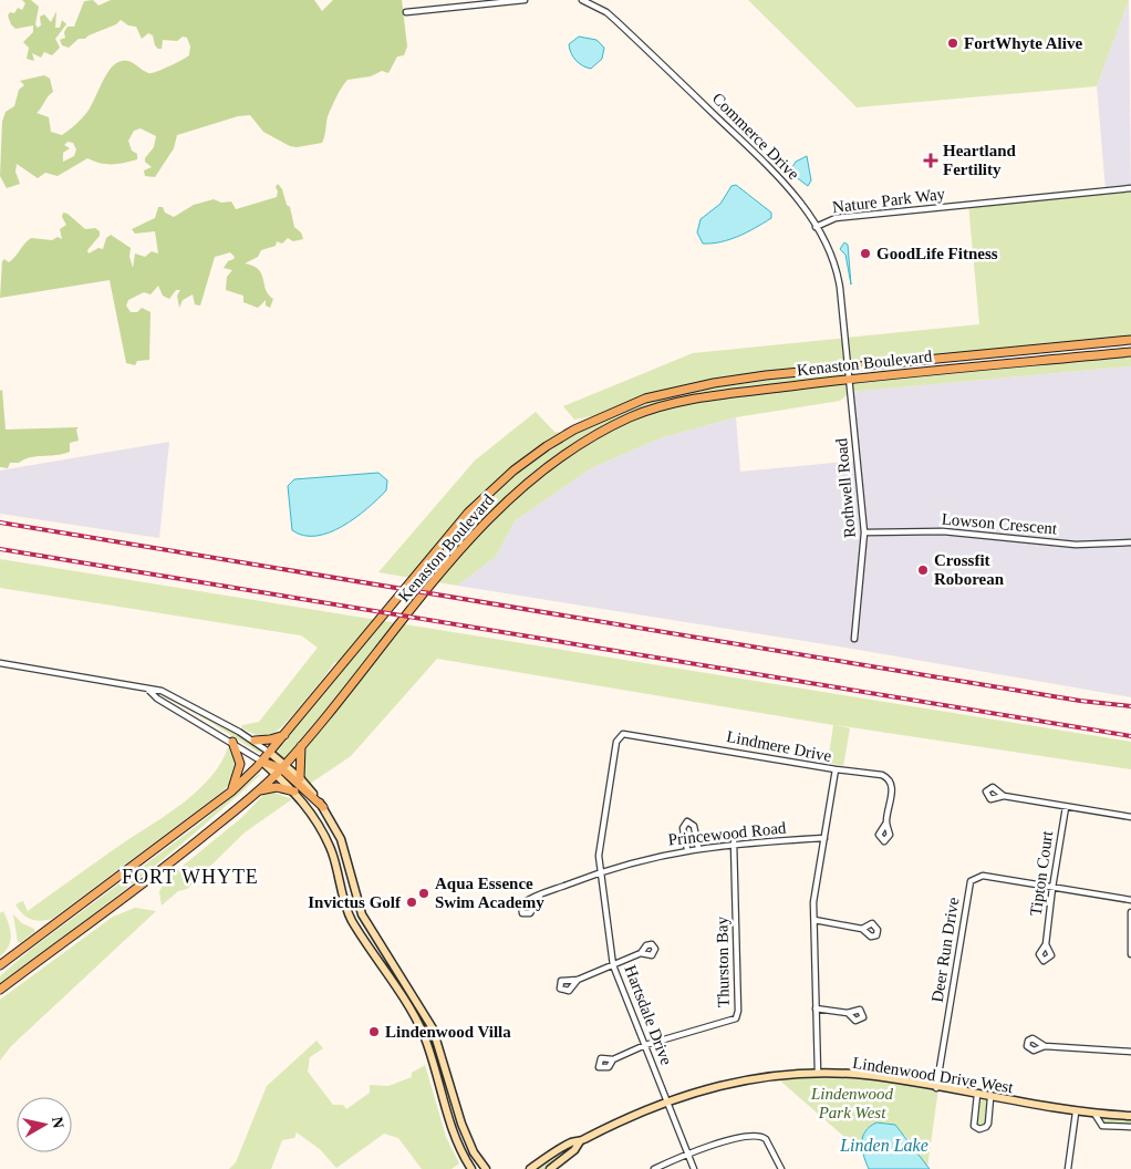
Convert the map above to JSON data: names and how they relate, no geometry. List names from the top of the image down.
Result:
{
  "streets": {
    "main road": ["Kenaston Boulevard"],
    "street": [
      "Commerce Drive",
      "Nature Park Way",
      "Rothwell Road",
      "Lowson Crescent",
      "Lindmere Drive",
      "Princewood Road",
      "Tipton Court",
      "Deer Run Drive",
      "Thurston Bay",
      "Hartsdale Drive",
      "Lindenwood Drive West"
    ]
  },
  "crossings": [
    ["Commerce Drive", "Nature Park Way"],
    ["Commerce Drive", "Kenaston Boulevard"],
    ["Commerce Drive", "Rothwell Road"],
    ["Kenaston Boulevard", "Rothwell Road"],
    ["Rothwell Road", "Lowson Crescent"],
    ["Lindmere Drive", "Princewood Road"],
    ["Lindmere Drive", "Hartsdale Drive"],
    ["Lindmere Drive", "Lindenwood Drive West"],
    ["Princewood Road", "Thurston Bay"],
    ["Princewood Road", "Hartsdale Drive"],
    ["Tipton Court", "Deer Run Drive"],
    ["Deer Run Drive", "Lindenwood Drive West"],
    ["Thurston Bay", "Hartsdale Drive"],
    ["Hartsdale Drive", "Lindenwood Drive West"]
  ],
  "districts": ["FORT WHYTE"],
  "water": ["Linden Lake"],
  "parks": ["Lindenwood Park West"],
  "places": {
    "other": [
      "FortWhyte Alive",
      "GoodLife Fitness",
      "Crossfit Roborean",
      "Aqua Essence Swim Academy",
      "Invictus Golf",
      "Lindenwood Villa"
    ],
    "health": ["Heartland Fertility"]
  },
  "north": "right"
}
